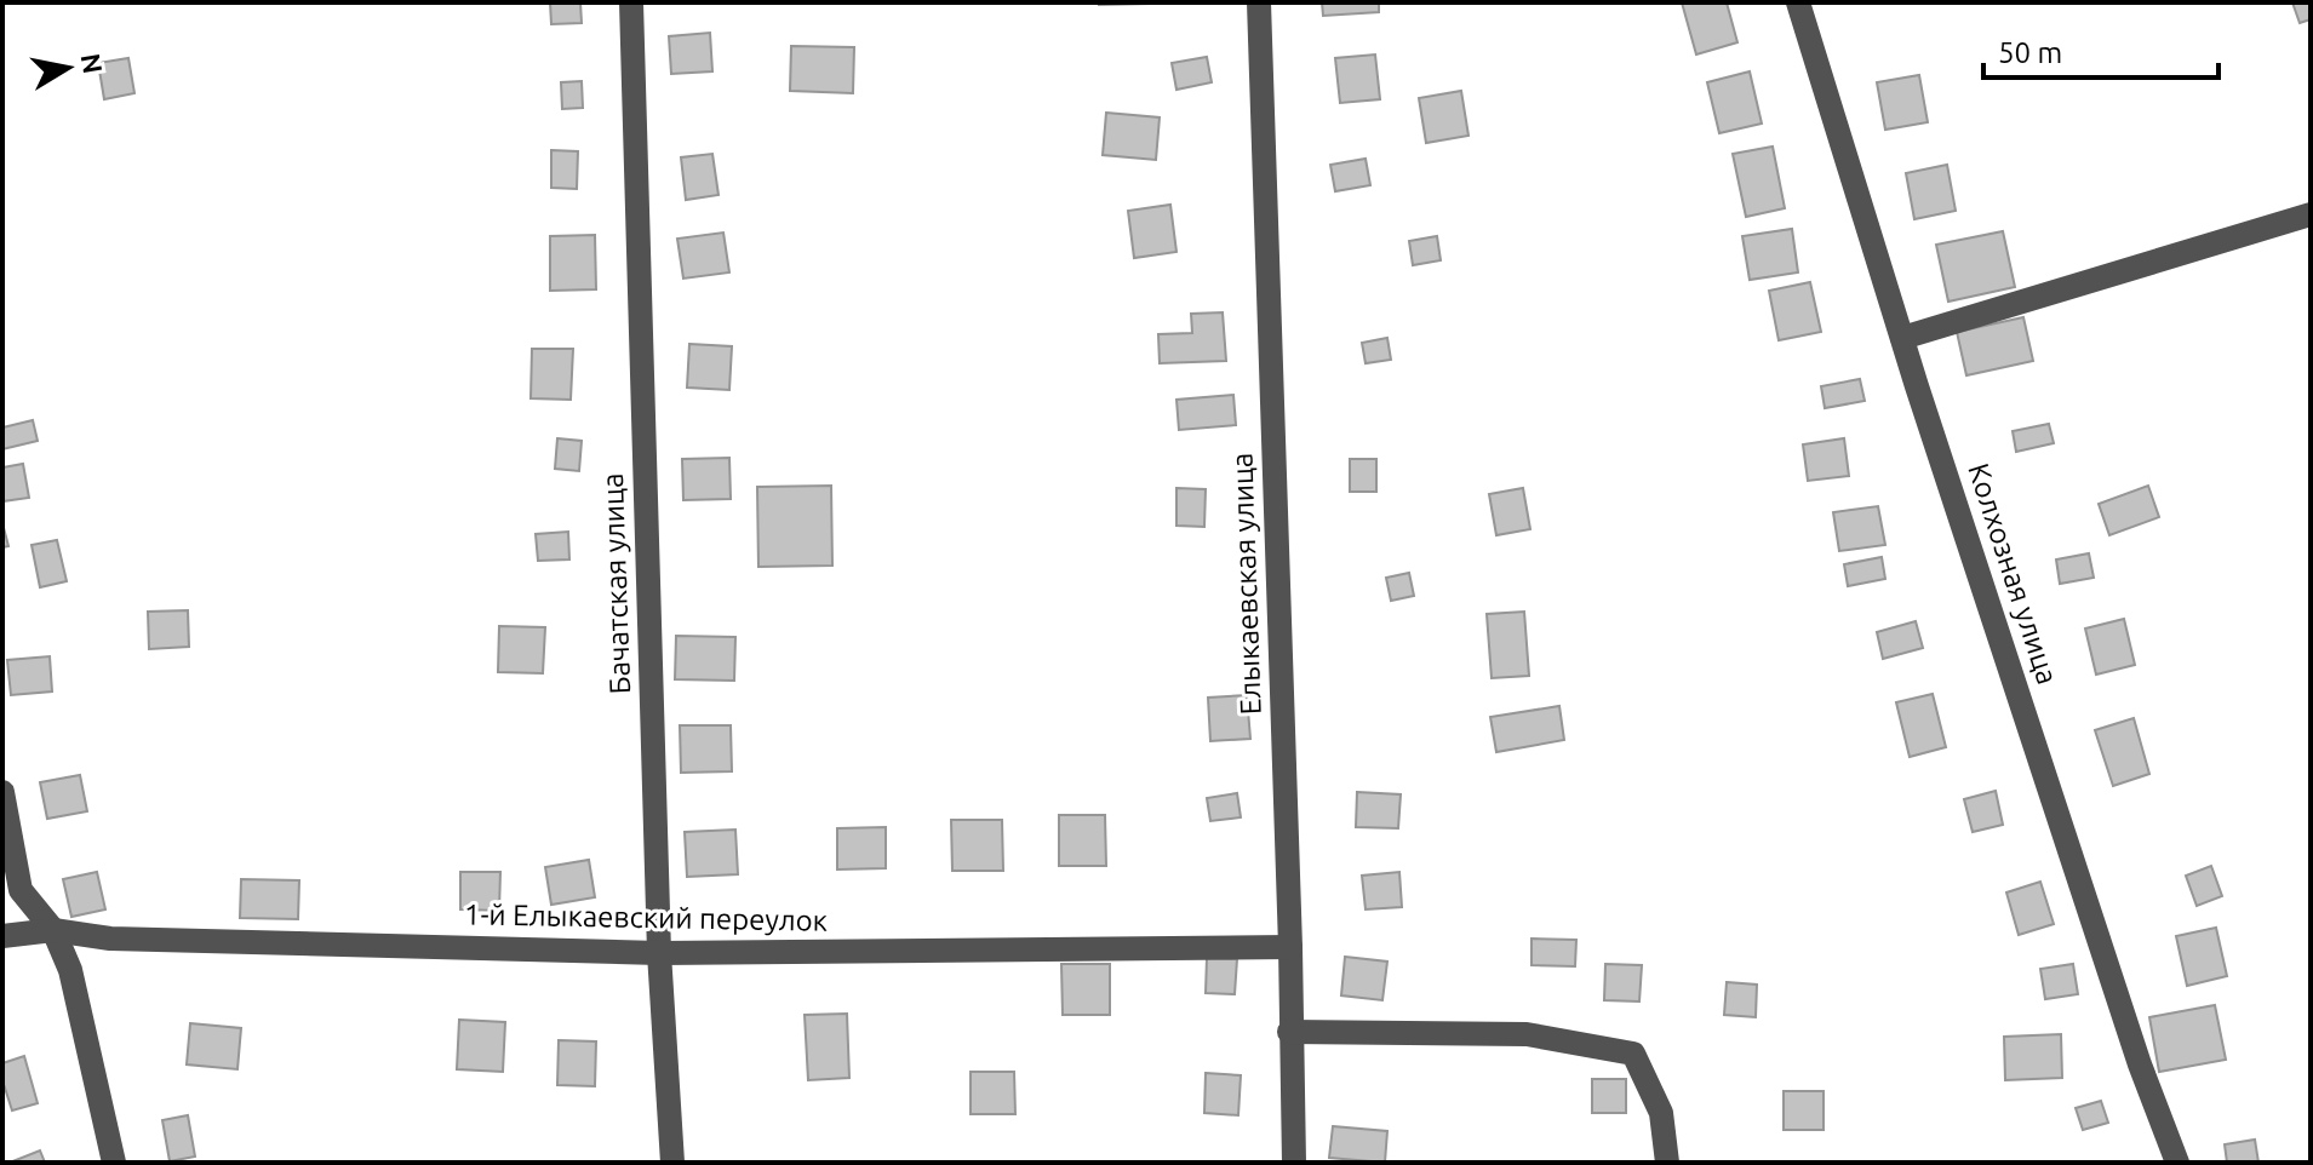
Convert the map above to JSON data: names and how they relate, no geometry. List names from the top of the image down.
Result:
{
  "streets": {
    "street": [
      "Колхозная улица",
      "Бачатская улица",
      "Елыкаевская улица",
      "1-й Елыкаевский переулок"
    ]
  },
  "crossings": [
    ["Бачатская улица", "1-й Елыкаевский переулок"],
    ["Елыкаевская улица", "1-й Елыкаевский переулок"]
  ],
  "scale_bar": "50 m",
  "north": "right"
}
